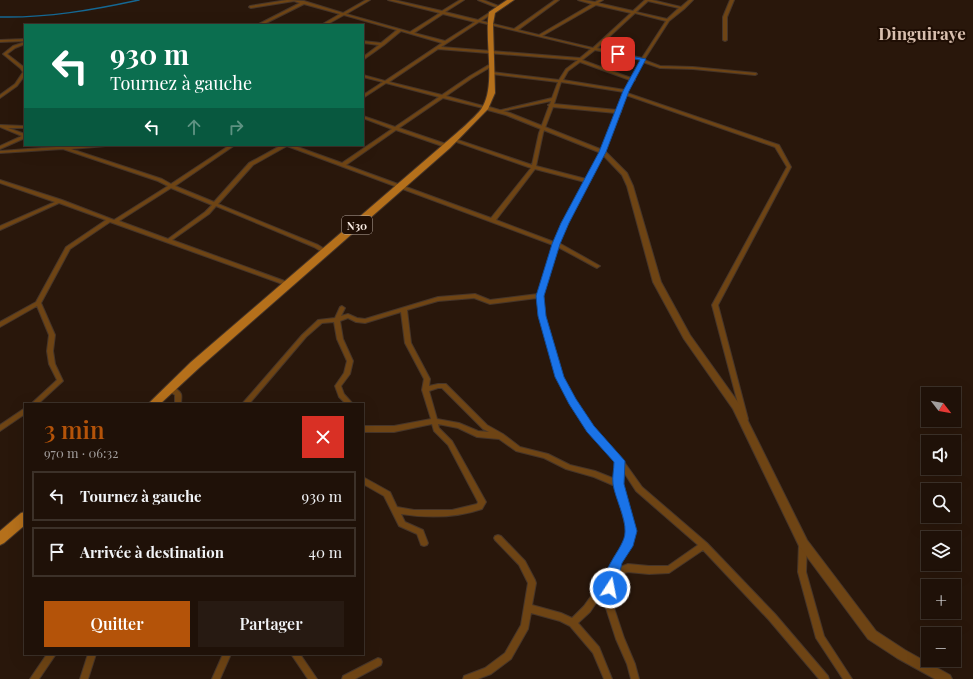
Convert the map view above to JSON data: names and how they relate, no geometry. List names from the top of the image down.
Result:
{
  "streets": {
    "main road": ["N30"]
  },
  "districts": ["Dinguiraye"],
  "north": "bottom right",
  "page": {
    "turn": ["930 m", "Tournez à gauche"],
    "map_buttons": ["+", "−"],
    "heading": ["3 min", "970 m · 06:32"],
    "list": [
      {
        "name": "Tournez à gauche",
        "value": "930 m"
      },
      {
        "name": "Arrivée à destination",
        "value": "40 m"
      }
    ],
    "buttons": ["Quitter", "Partager"]
  }
}
